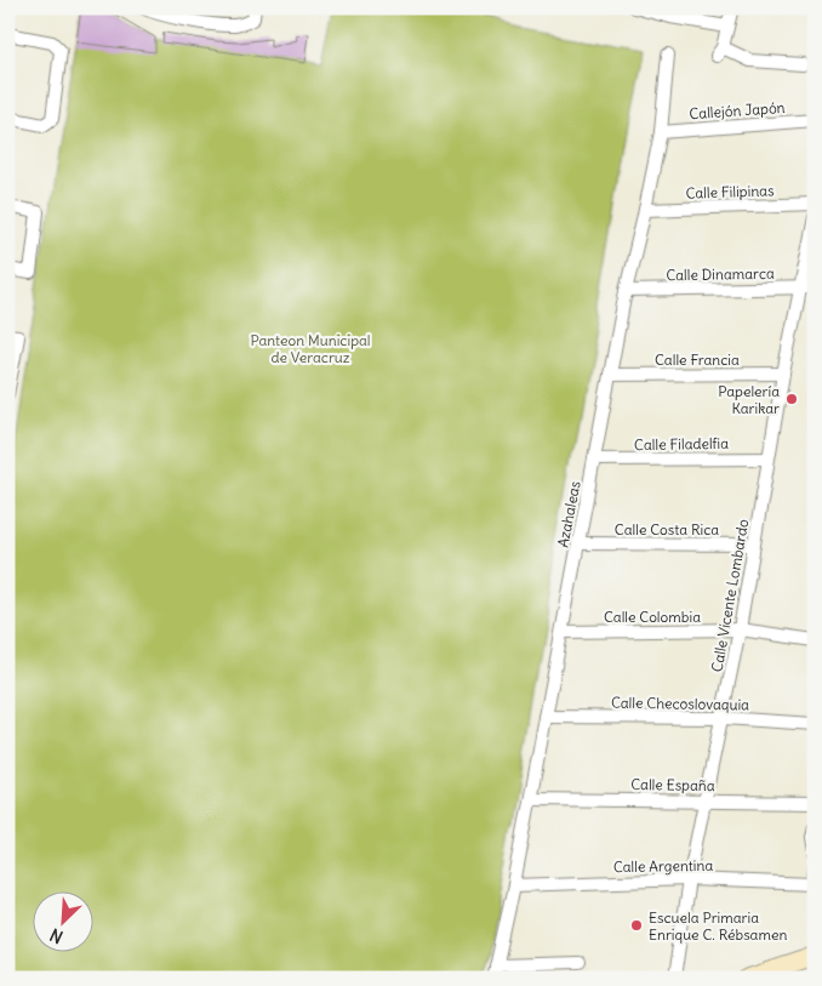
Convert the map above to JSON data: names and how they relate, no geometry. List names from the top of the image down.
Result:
{
  "streets": {
    "street": [
      "Callejón Japón",
      "Calle Filipinas",
      "Calle Dinamarca",
      "Calle Francia",
      "Calle Filadelfia",
      "Azahaleas",
      "Calle Costa Rica",
      "Calle Vicente Lombardo",
      "Calle Colombia",
      "Calle Checoslovaquia",
      "Calle España",
      "Calle Argentina"
    ]
  },
  "crossings": [
    ["Callejón Japón", "Azahaleas"],
    ["Calle Filipinas", "Azahaleas"],
    ["Calle Dinamarca", "Azahaleas"],
    ["Calle Dinamarca", "Calle Vicente Lombardo"],
    ["Calle Francia", "Azahaleas"],
    ["Calle Francia", "Calle Vicente Lombardo"],
    ["Calle Filadelfia", "Azahaleas"],
    ["Calle Filadelfia", "Calle Vicente Lombardo"],
    ["Azahaleas", "Calle Costa Rica"],
    ["Azahaleas", "Calle Colombia"],
    ["Azahaleas", "Calle Checoslovaquia"],
    ["Azahaleas", "Calle España"],
    ["Azahaleas", "Calle Argentina"],
    ["Calle Costa Rica", "Calle Vicente Lombardo"],
    ["Calle Vicente Lombardo", "Calle Colombia"],
    ["Calle Vicente Lombardo", "Calle Checoslovaquia"],
    ["Calle Vicente Lombardo", "Calle España"],
    ["Calle Vicente Lombardo", "Calle Argentina"]
  ],
  "parks": ["Panteon Municipal de Veracruz"],
  "places": ["Papelería Karikar", "Escuela Primaria Enrique C. Rébsamen"],
  "north": "bottom left"
}
